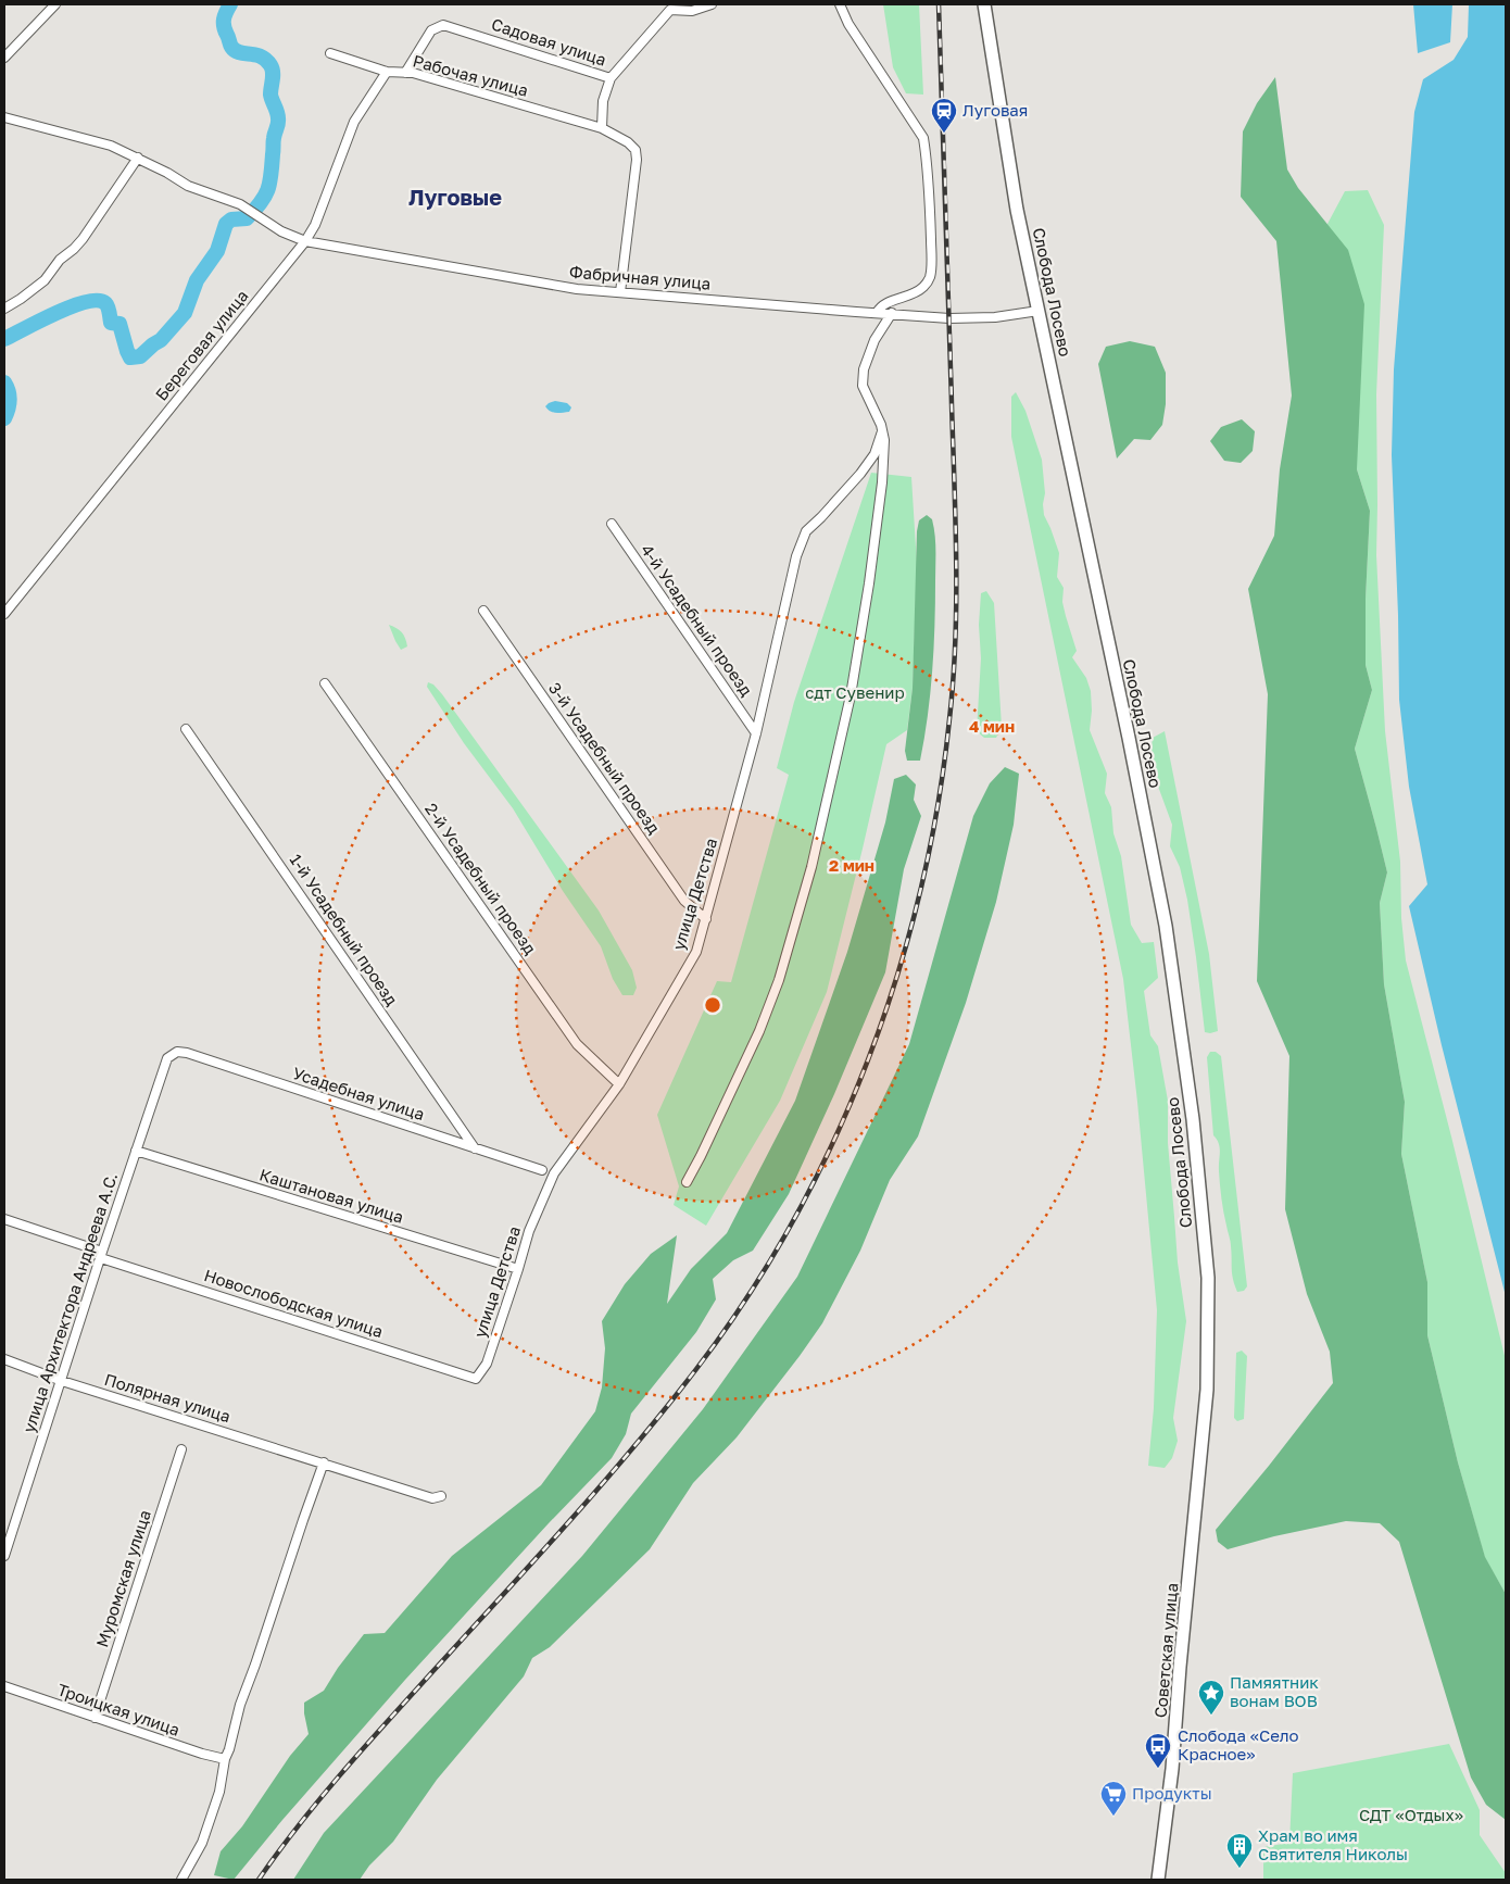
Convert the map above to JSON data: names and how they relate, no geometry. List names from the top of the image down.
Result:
{
  "streets": {
    "main road": ["Слобода Лосево", "Советская улица"],
    "street": [
      "Садовая улица",
      "Рабочая улица",
      "Фабричная улица",
      "Береговая улица",
      "4-й Усадебный проезд",
      "3-й Усадебный проезд",
      "2-й Усадебный проезд",
      "улица Детства",
      "1-й Усадебный проезд",
      "Усадебная улица",
      "Каштановая улица",
      "улица Архитектора Андреева А.С.",
      "Новослободская улица",
      "Полярная улица",
      "Муромская улица",
      "Троицкая улица"
    ]
  },
  "crossings": [
    ["Садовая улица", "Рабочая улица"],
    ["Рабочая улица", "Фабричная улица"],
    ["Рабочая улица", "Береговая улица"],
    ["Фабричная улица", "Слобода Лосево"],
    ["Фабричная улица", "Береговая улица"],
    ["Слобода Лосево", "Советская улица"],
    ["4-й Усадебный проезд", "улица Детства"],
    ["3-й Усадебный проезд", "улица Детства"],
    ["2-й Усадебный проезд", "улица Детства"],
    ["улица Детства", "Каштановая улица"],
    ["улица Детства", "Новослободская улица"],
    ["1-й Усадебный проезд", "Усадебная улица"],
    ["Усадебная улица", "улица Архитектора Андреева А.С."],
    ["Каштановая улица", "улица Архитектора Андреева А.С."],
    ["улица Архитектора Андреева А.С.", "Новослободская улица"],
    ["улица Архитектора Андреева А.С.", "Полярная улица"],
    ["Муромская улица", "Троицкая улица"]
  ],
  "districts": ["Луговые"],
  "parks": ["сдт Сувенир", "СДТ «Отдых»"],
  "places": {
    "station": ["Луговая"],
    "place": ["Памяятник вонам ВОВ"],
    "bus stop": ["Слобода «Село Красное»"],
    "supermarket": ["Продукты"],
    "building": ["Храм во имя Святителя Николы"]
  },
  "rings": ["4 мин", "2 мин"]
}
